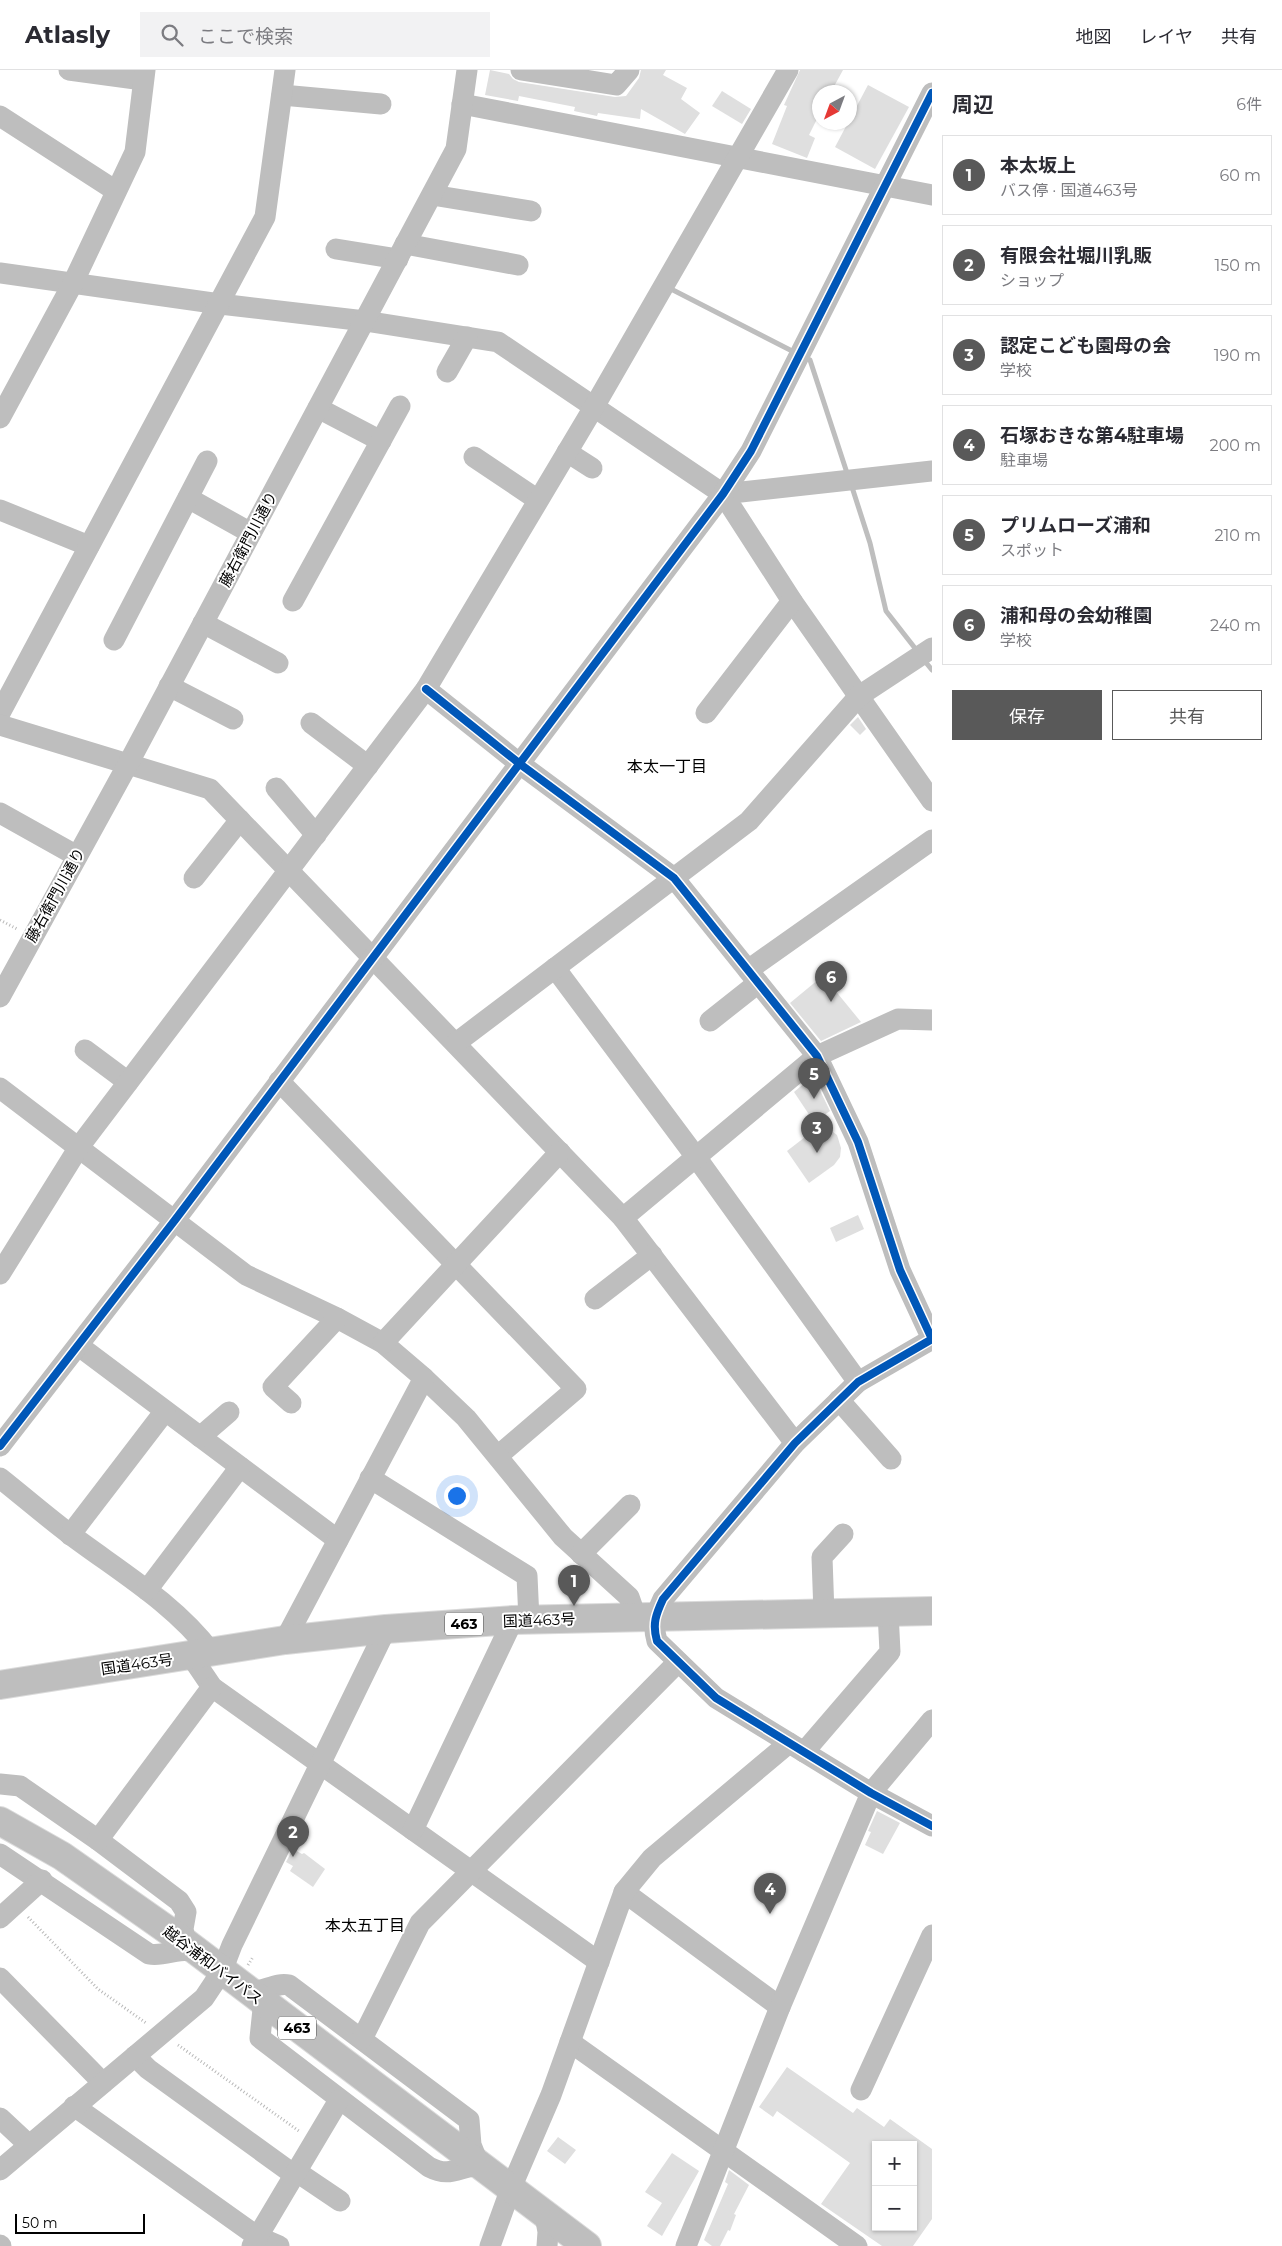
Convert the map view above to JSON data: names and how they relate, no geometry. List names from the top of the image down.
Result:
{
  "streets": {
    "highway": ["国道463号", "463", "越谷浦和バイパス"],
    "street": ["藤右衛門川通り"]
  },
  "districts": ["本太一丁目", "本太五丁目"],
  "scale_bar": "50 m",
  "north": "bottom left",
  "page": {
    "header": "Atlasly",
    "search": "ここで検索",
    "nav": ["地図", "レイヤ", "共有"],
    "heading": ["周辺", "6件"],
    "list": [
      {
        "mark": "1",
        "name": "本太坂上",
        "note": "バス停 · 国道463号",
        "value": "60 m"
      },
      {
        "mark": "2",
        "name": "有限会社堀川乳販",
        "note": "ショップ",
        "value": "150 m"
      },
      {
        "mark": "3",
        "name": "認定こども園母の会",
        "note": "学校",
        "value": "190 m"
      },
      {
        "mark": "4",
        "name": "石塚おきな第4駐車場",
        "note": "駐車場",
        "value": "200 m"
      },
      {
        "mark": "5",
        "name": "プリムローズ浦和",
        "note": "スポット",
        "value": "210 m"
      },
      {
        "mark": "6",
        "name": "浦和母の会幼稚園",
        "note": "学校",
        "value": "240 m"
      }
    ],
    "buttons": ["保存", "共有"],
    "pins": [
      "6",
      "5",
      "3",
      "1",
      "2",
      "4"
    ],
    "map_buttons": ["+", "−"],
    "scale": "50 m"
  }
}
